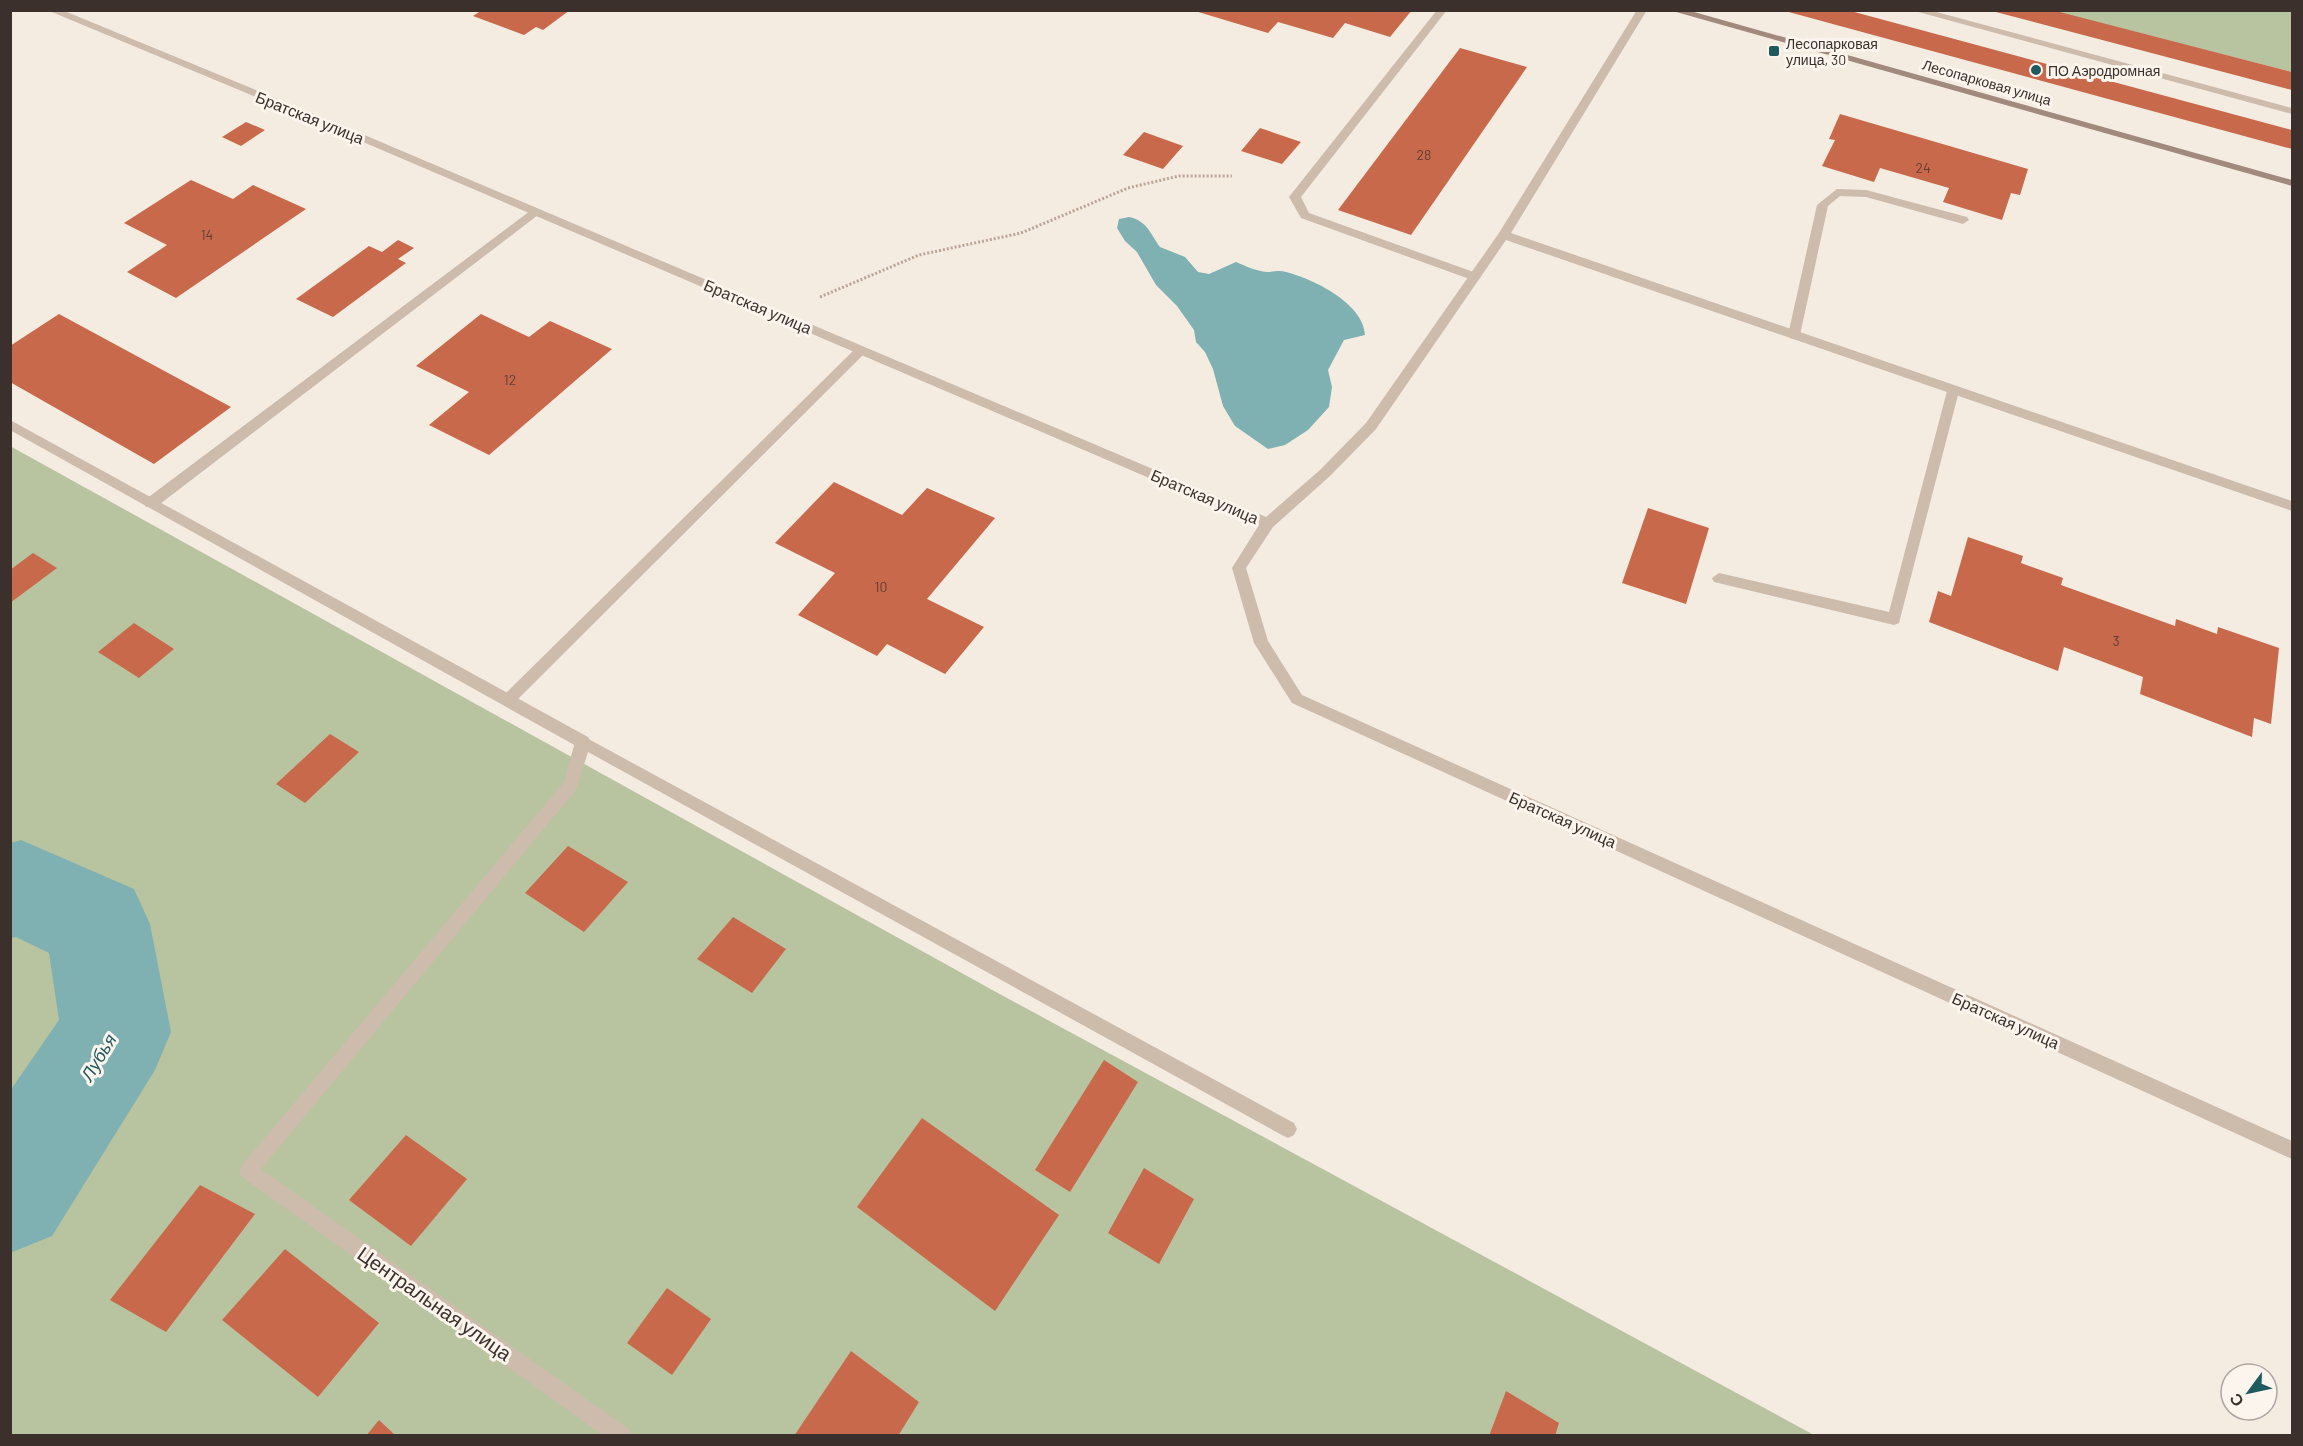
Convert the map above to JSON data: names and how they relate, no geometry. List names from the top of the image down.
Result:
{
  "streets": {
    "street": ["Лесопарковая улица", "Братская улица", "Центральная улица"]
  },
  "water": ["Лубья"],
  "places": {
    "transit": ["Лесопарковая улица, 30"],
    "other": ["ПО Аэродромная"]
  },
  "house_numbers": [
    "28",
    "24",
    "14",
    "12",
    "10",
    "3"
  ],
  "north": "bottom left"
}
